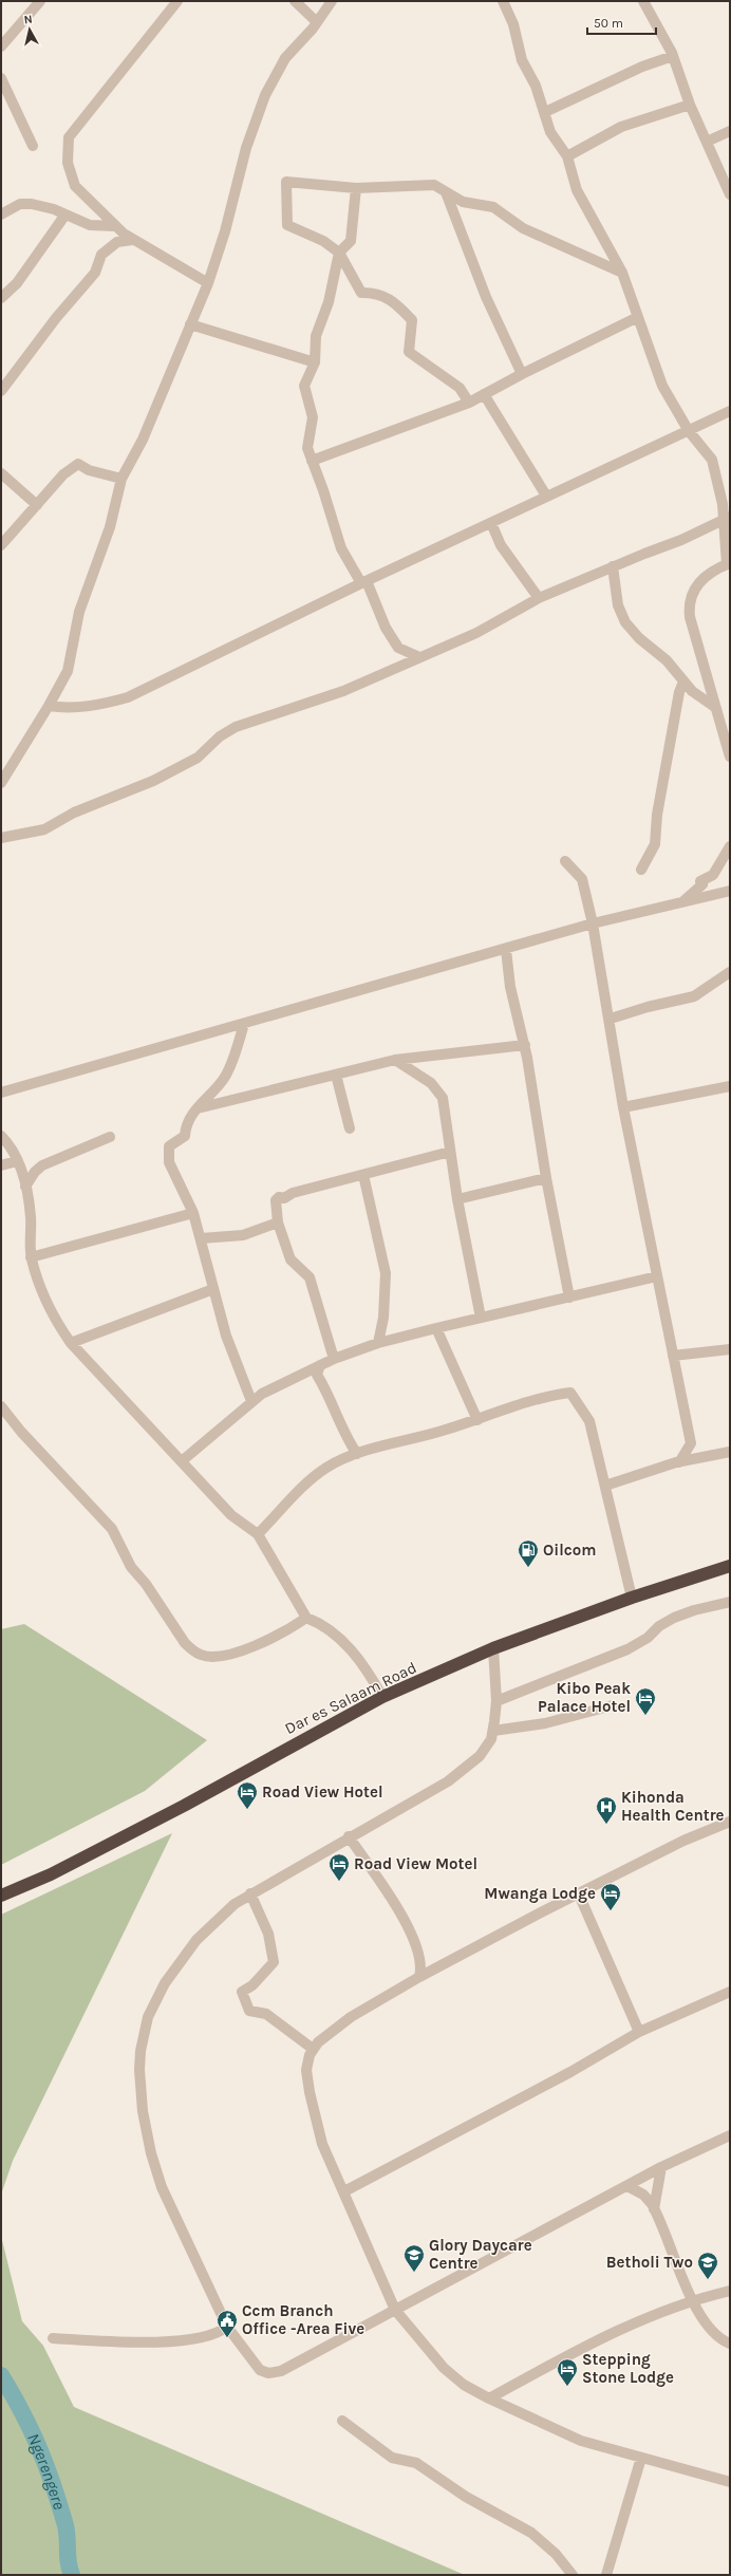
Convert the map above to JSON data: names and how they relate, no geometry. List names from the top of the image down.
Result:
{
  "streets": {
    "highway": ["Dar es Salaam Road"]
  },
  "water": ["Ngerengere"],
  "places": {
    "fuel station": ["Oilcom"],
    "hotel": [
      "Kibo Peak Palace Hotel",
      "Road View Hotel",
      "Road View Motel",
      "Mwanga Lodge",
      "Stepping Stone Lodge"
    ],
    "hospital": ["Kihonda Health Centre"],
    "school or university": ["Glory Daycare Centre", "Betholi Two"],
    "public building": ["Ccm Branch Office -Area Five"]
  },
  "scale_bar": "50 m",
  "north": "top"
}
